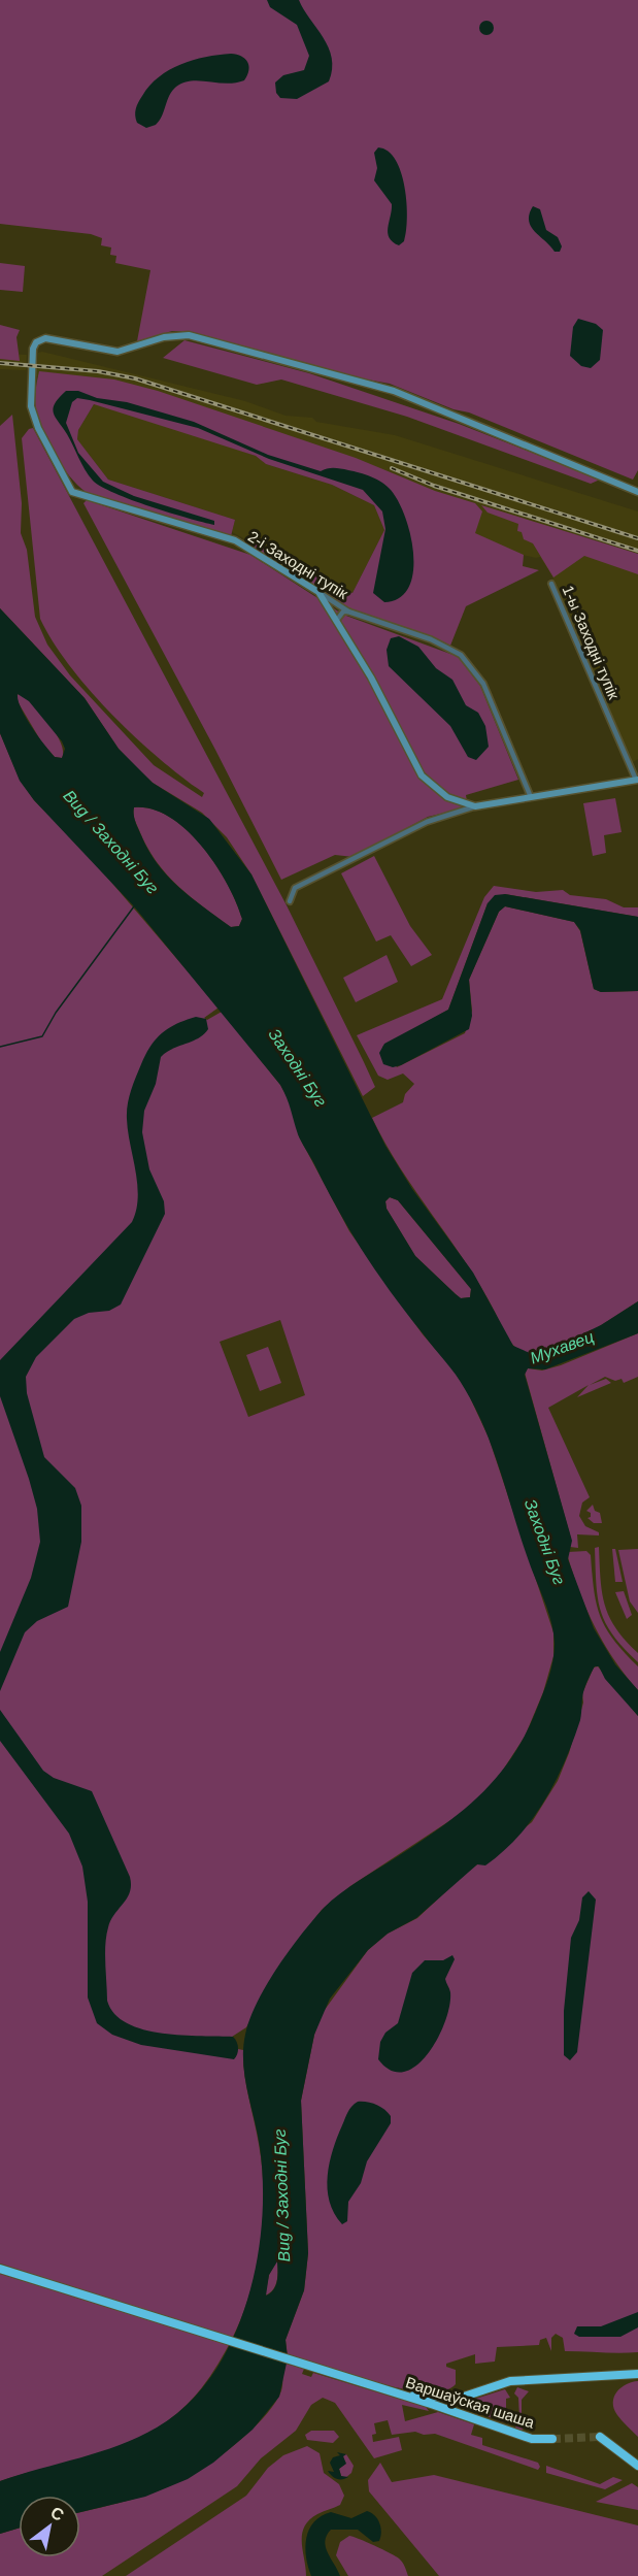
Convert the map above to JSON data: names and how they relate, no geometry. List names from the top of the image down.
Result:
{
  "streets": {
    "highway": ["Варшаўская шаша"],
    "main road": ["2-і Заходні тупік"],
    "street": ["1-ы Заходні тупік"]
  },
  "water": ["Bug / Заходні Буг", "Заходні Буг", "Мухавец"],
  "north": "top right"
}
